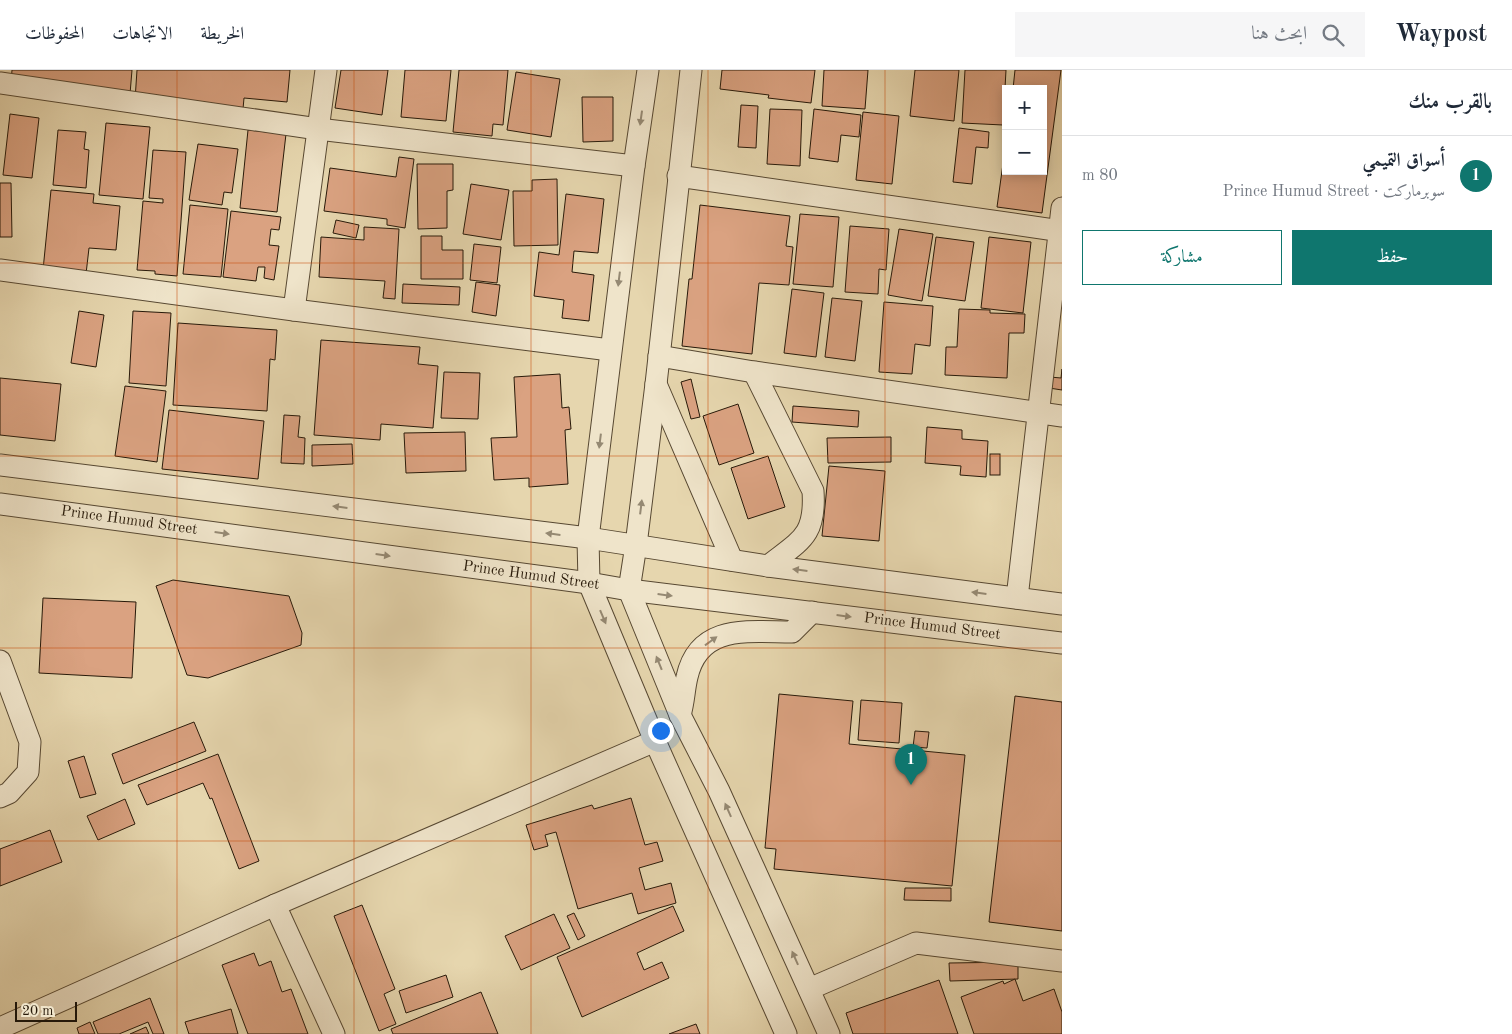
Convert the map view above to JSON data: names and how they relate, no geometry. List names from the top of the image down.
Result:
{
  "streets": {
    "street": ["Prince Humud Street"]
  },
  "scale_bar": "20 m",
  "page": {
    "header": "Waypost",
    "search": "ابحث هنا",
    "nav": ["الخريطة", "الاتجاهات", "المحفوظات"],
    "heading": "بالقرب منك",
    "map_buttons": ["+", "−"],
    "list": [
      {
        "mark": "1",
        "name": "أسواق التميمي",
        "note": "سوبرماركت · Prince Humud Street",
        "value": "80 m"
      }
    ],
    "buttons": ["حفظ", "مشاركة"],
    "pins": "1",
    "scale": "20 m"
  }
}
